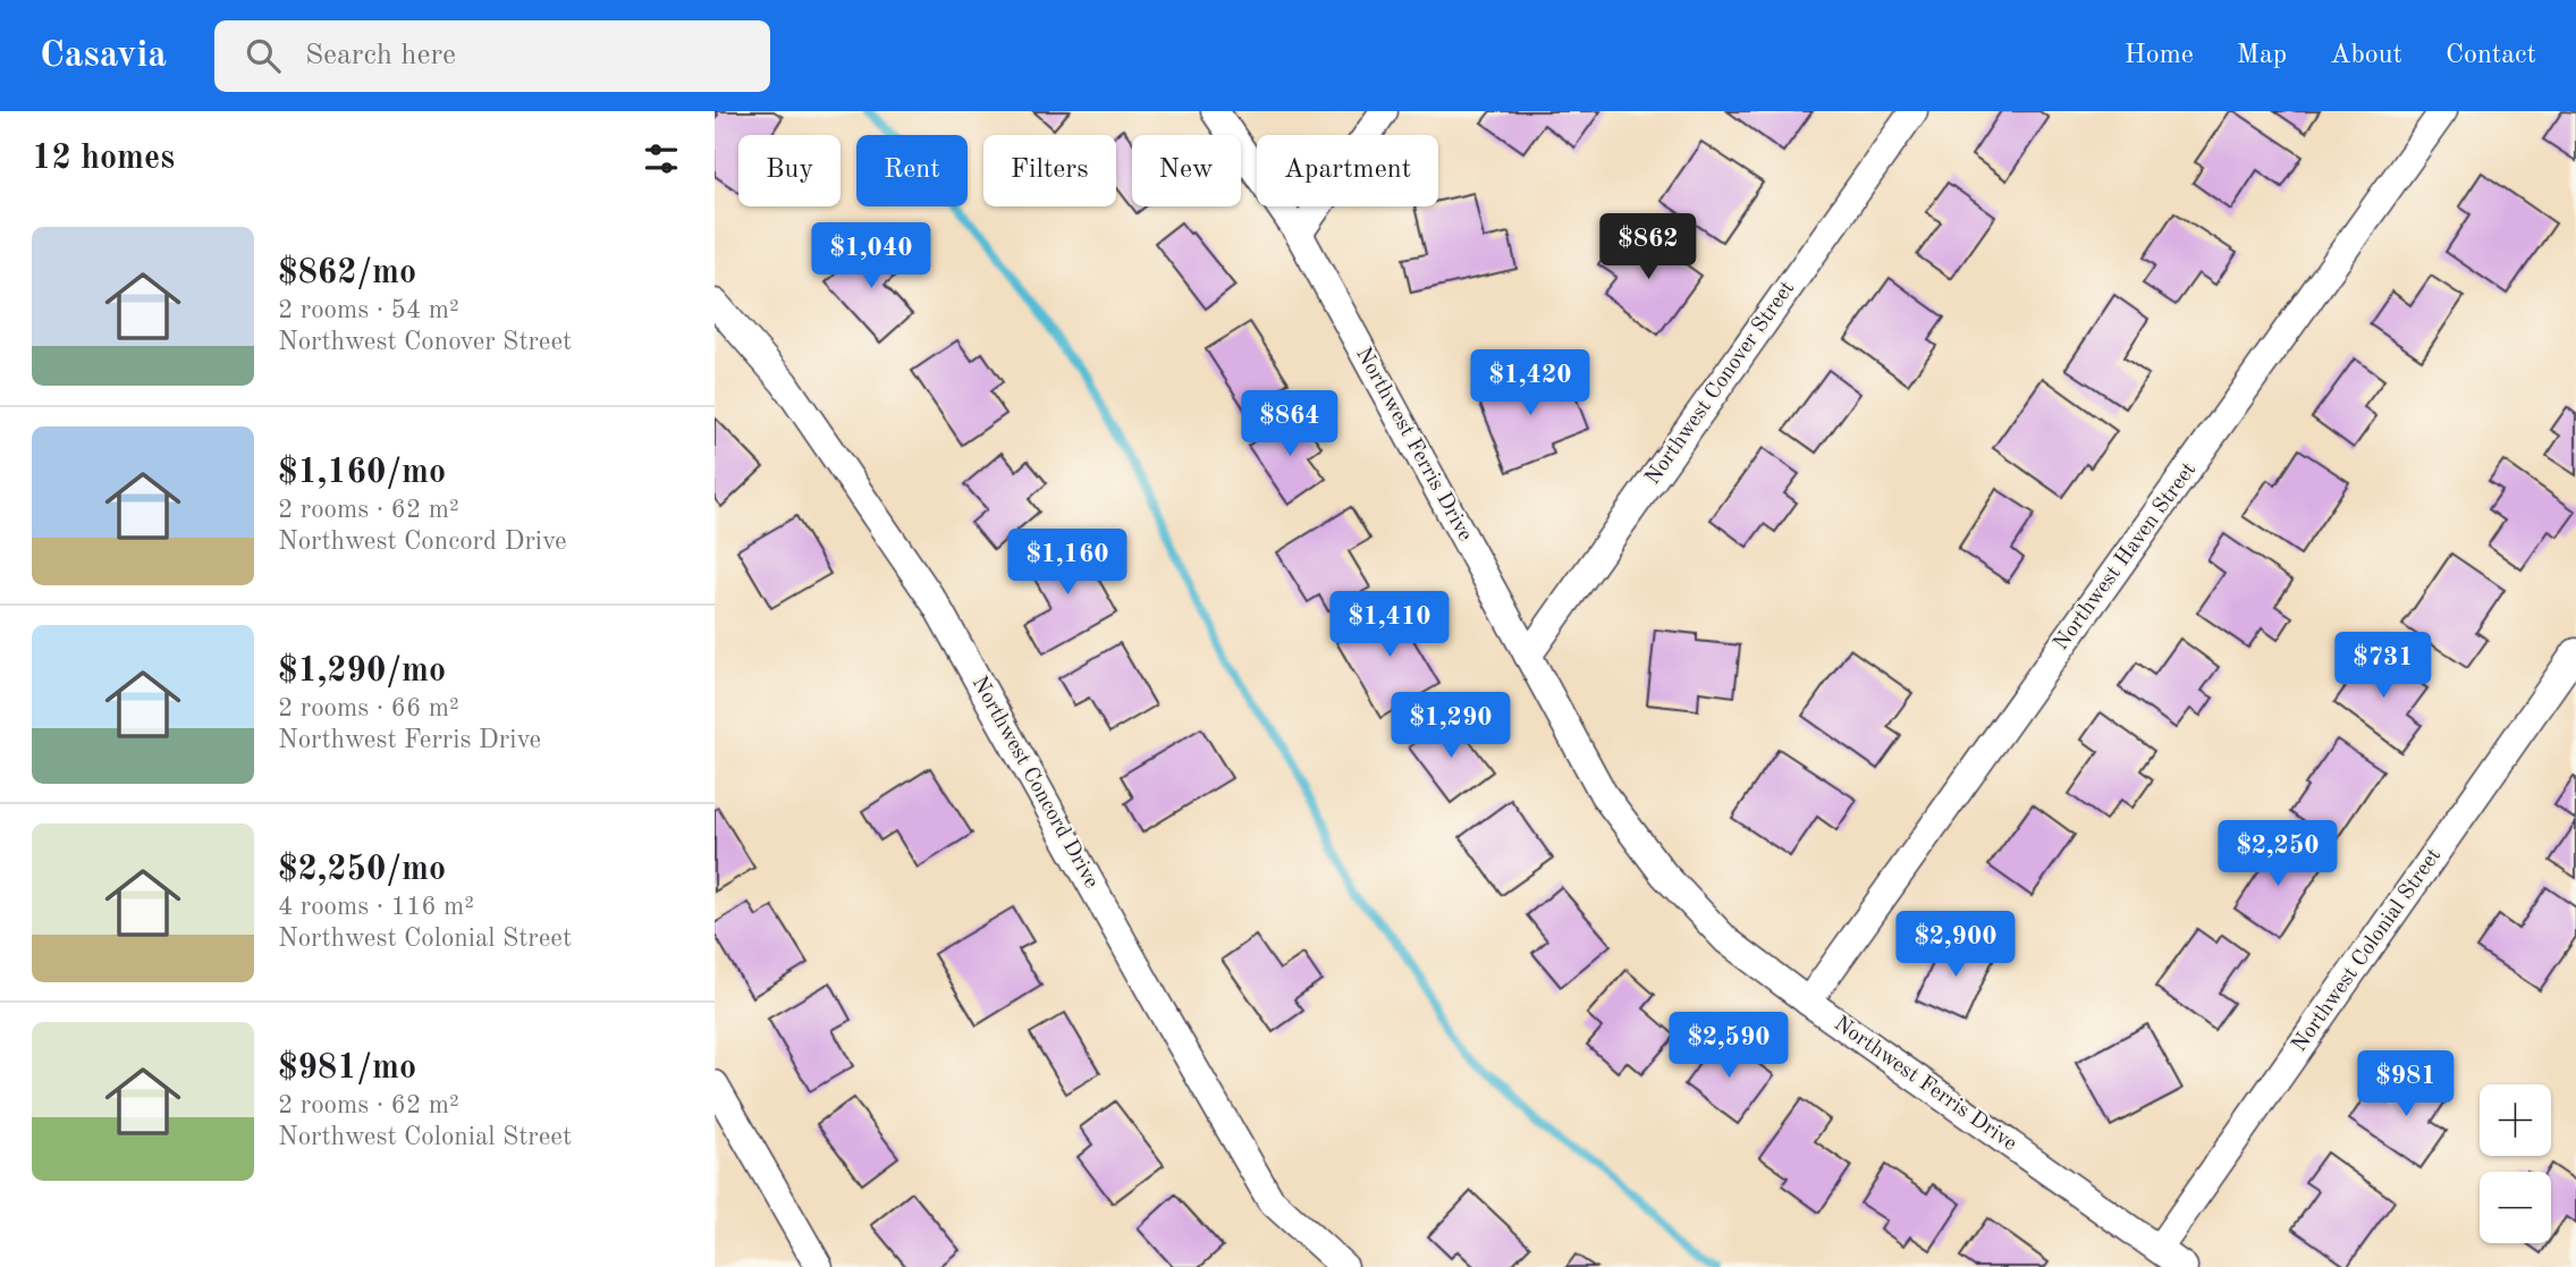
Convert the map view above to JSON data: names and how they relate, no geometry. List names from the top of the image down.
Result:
{
  "streets": {
    "street": [
      "Northwest Conover Street",
      "Northwest Ferris Drive",
      "Northwest Haven Street",
      "Northwest Concord Drive",
      "Northwest Colonial Street"
    ]
  },
  "crossings": [
    ["Northwest Conover Street", "Northwest Ferris Drive"],
    ["Northwest Ferris Drive", "Northwest Haven Street"],
    ["Northwest Ferris Drive", "Northwest Colonial Street"]
  ],
  "page": {
    "header": "Casavia",
    "search": "Search here",
    "nav": [
      "Home",
      "Map",
      "About",
      "Contact"
    ],
    "heading": "12 homes",
    "chip": [
      "Buy",
      "Rent",
      "Filters",
      "New",
      "Apartment"
    ],
    "list": [
      {
        "name": "$862/mo",
        "note": "2 rooms · 54 m² · Northwest Conover Street"
      },
      {
        "name": "$1,160/mo",
        "note": "2 rooms · 62 m² · Northwest Concord Drive"
      },
      {
        "name": "$1,290/mo",
        "note": "2 rooms · 66 m² · Northwest Ferris Drive"
      },
      {
        "name": "$2,250/mo",
        "note": "4 rooms · 116 m² · Northwest Colonial Street"
      },
      {
        "name": "$981/mo",
        "note": "2 rooms · 62 m² · Northwest Colonial Street"
      }
    ],
    "price": [
      "$862",
      "$1,040",
      "$1,420",
      "$864",
      "$1,160",
      "$1,410",
      "$731",
      "$1,290",
      "$2,250",
      "$2,900",
      "$2,590",
      "$981"
    ],
    "map_buttons": ["+", "−"]
  }
}
